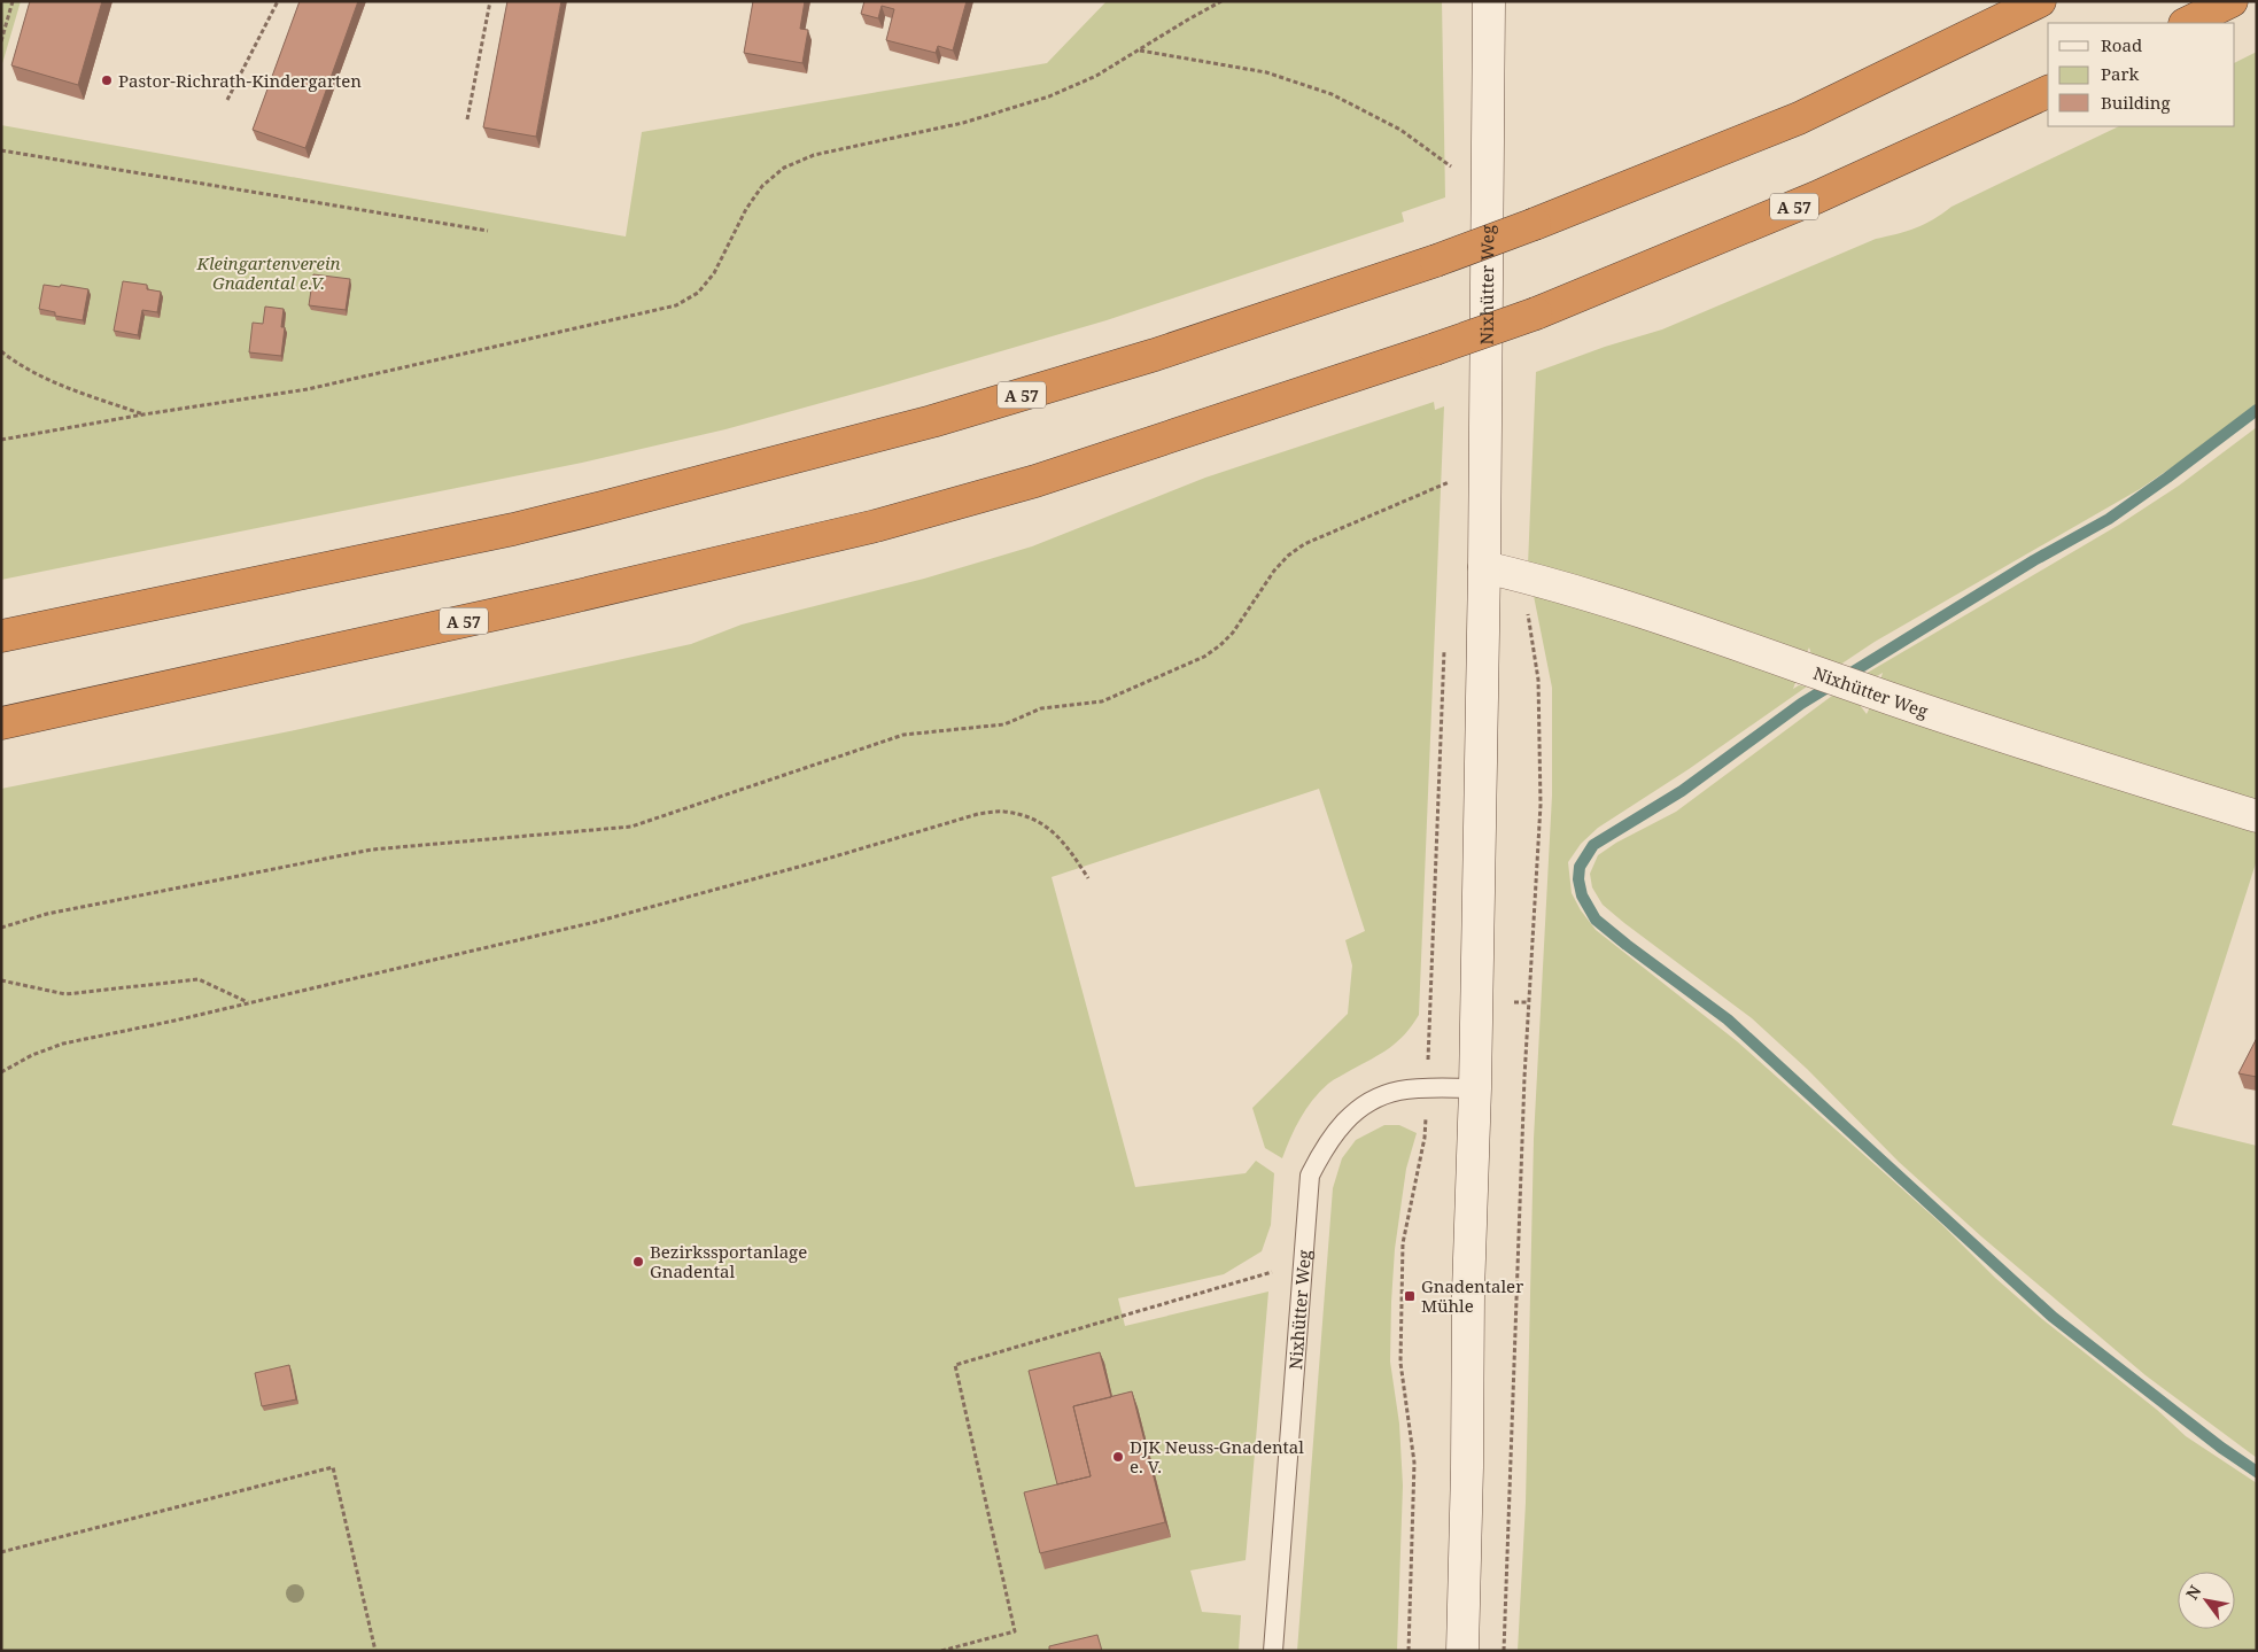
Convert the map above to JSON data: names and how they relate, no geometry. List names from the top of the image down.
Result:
{
  "streets": {
    "highway": ["A 57"],
    "main road": ["Nixhütter Weg"]
  },
  "parks": ["Kleingartenverein Gnadental e.V."],
  "places": {
    "other": ["Pastor-Richrath-Kindergarten", "Bezirkssportanlage Gnadental", "DJK Neuss-Gnadental e. V."],
    "transit": ["Gnadentaler Mühle"]
  },
  "legend": ["Road", "Park", "Building"],
  "north": "top left"
}
